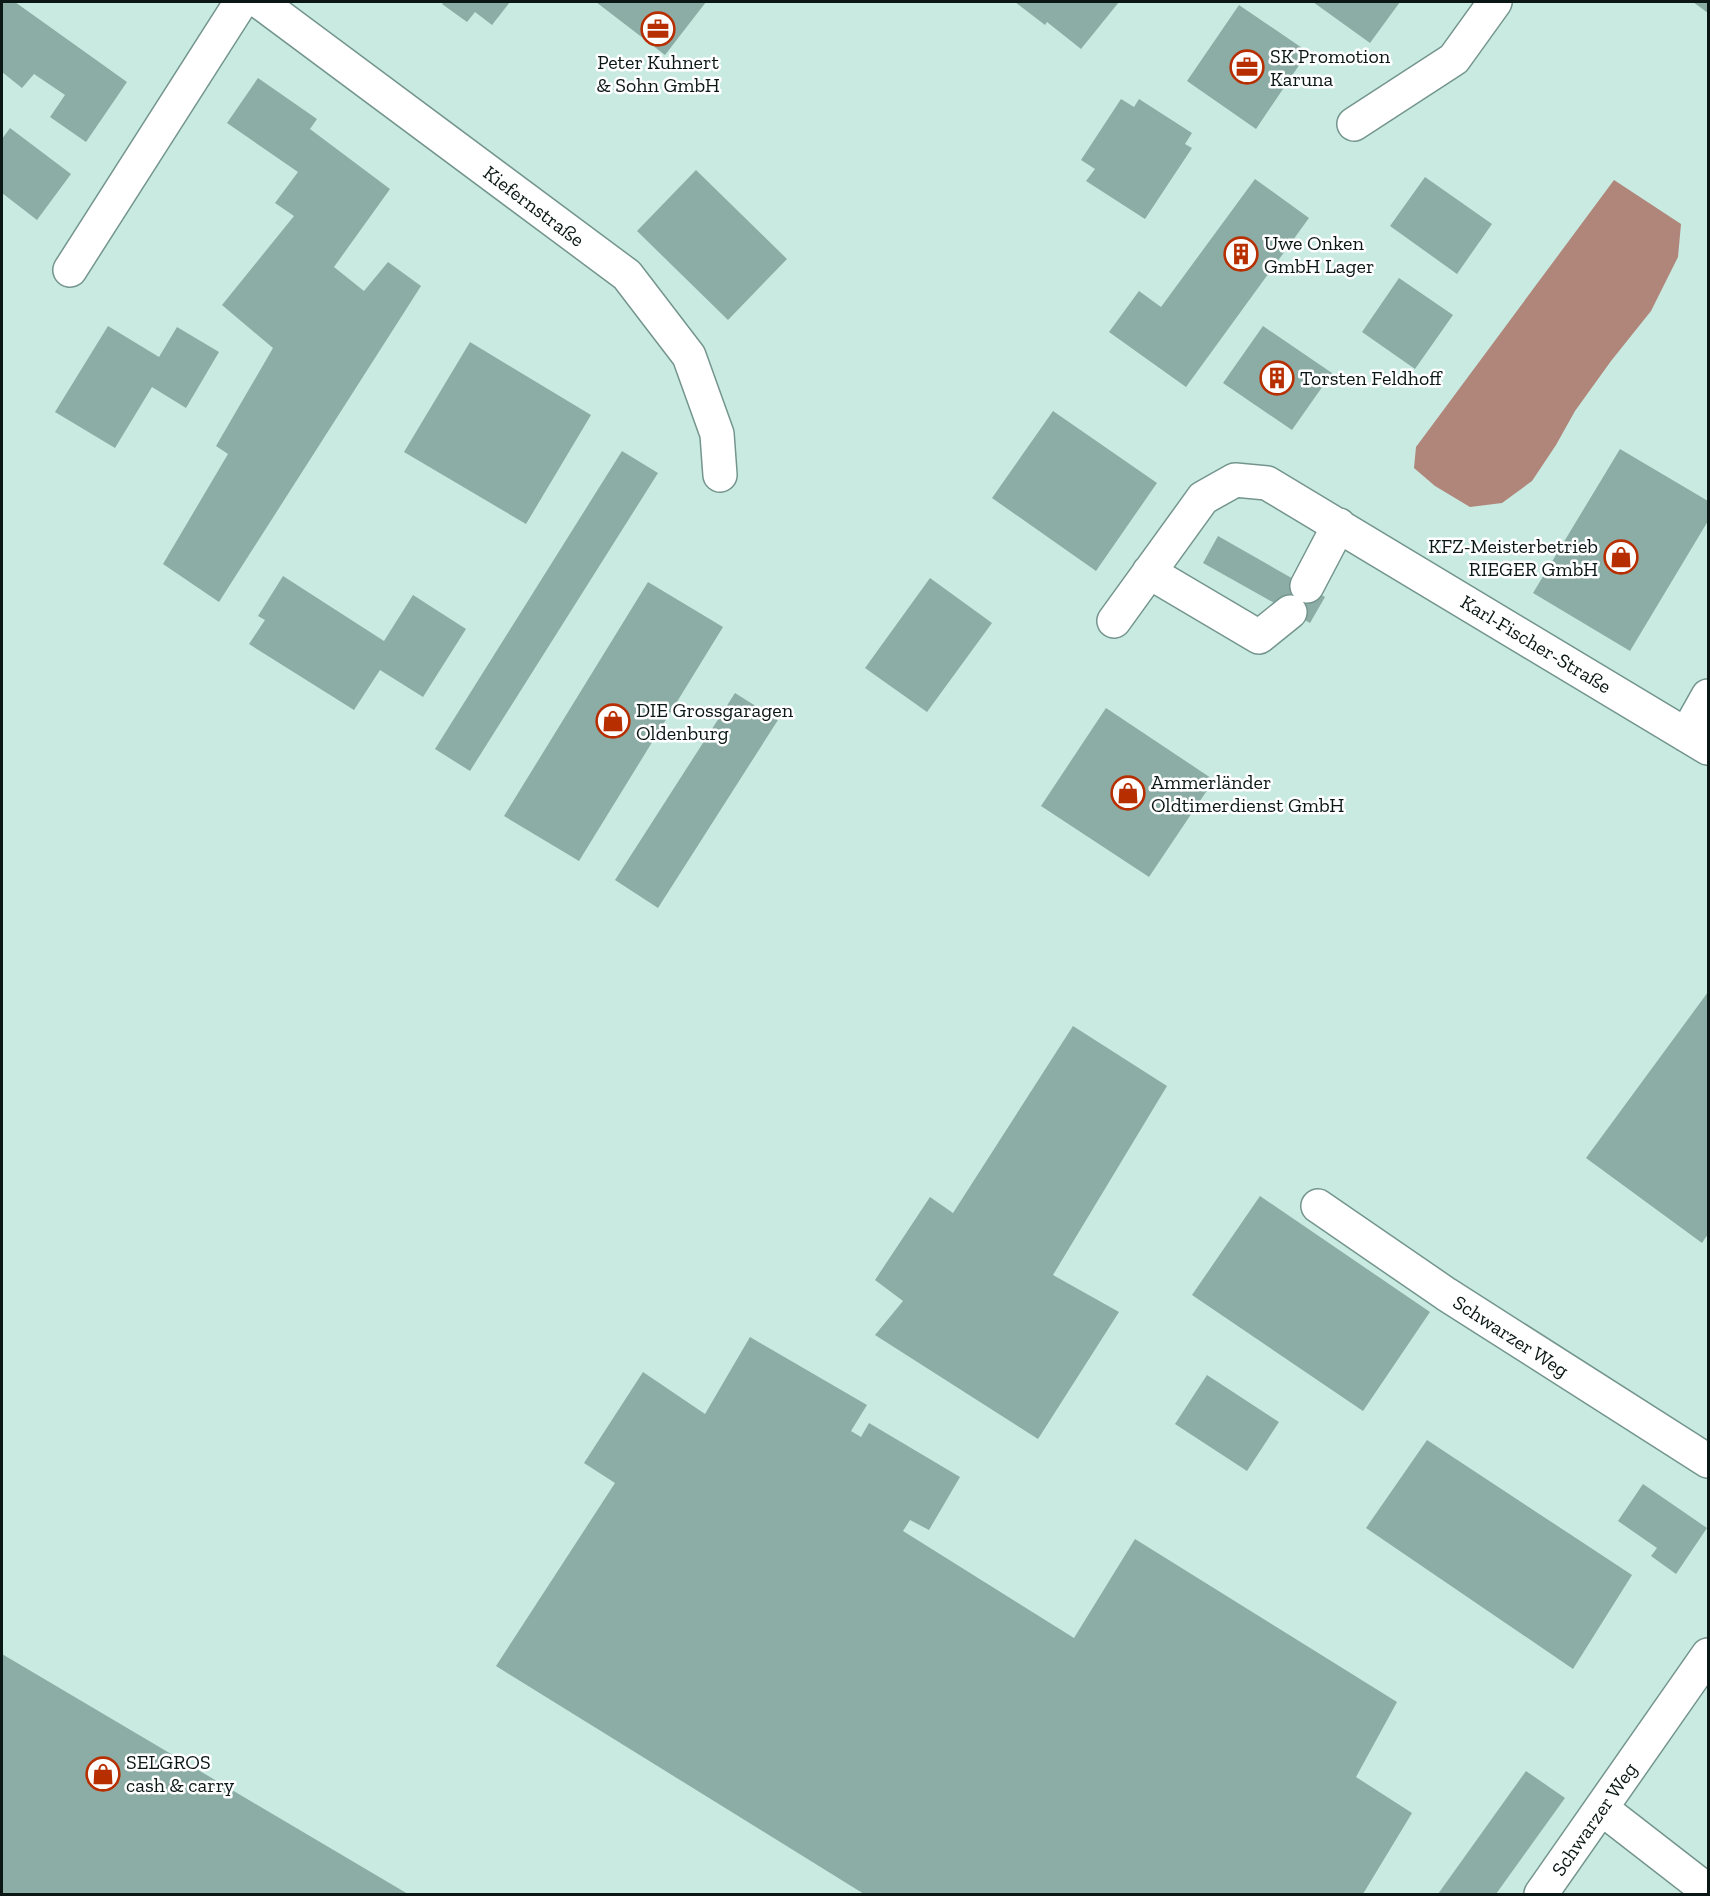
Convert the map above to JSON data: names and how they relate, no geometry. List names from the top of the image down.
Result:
{
  "streets": {
    "street": ["Kiefernstraße", "Karl-Fischer-Straße", "Schwarzer Weg"]
  },
  "places": {
    "office": ["Peter Kuhnert & Sohn GmbH", "SK Promotion Karuna"],
    "building": ["Uwe Onken GmbH Lager", "Torsten Feldhoff"],
    "shop": [
      "KFZ-Meisterbetrieb RIEGER GmbH",
      "DIE Grossgaragen Oldenburg",
      "Ammerländer Oldtimerdienst GmbH",
      "SELGROS cash & carry"
    ]
  }
}
